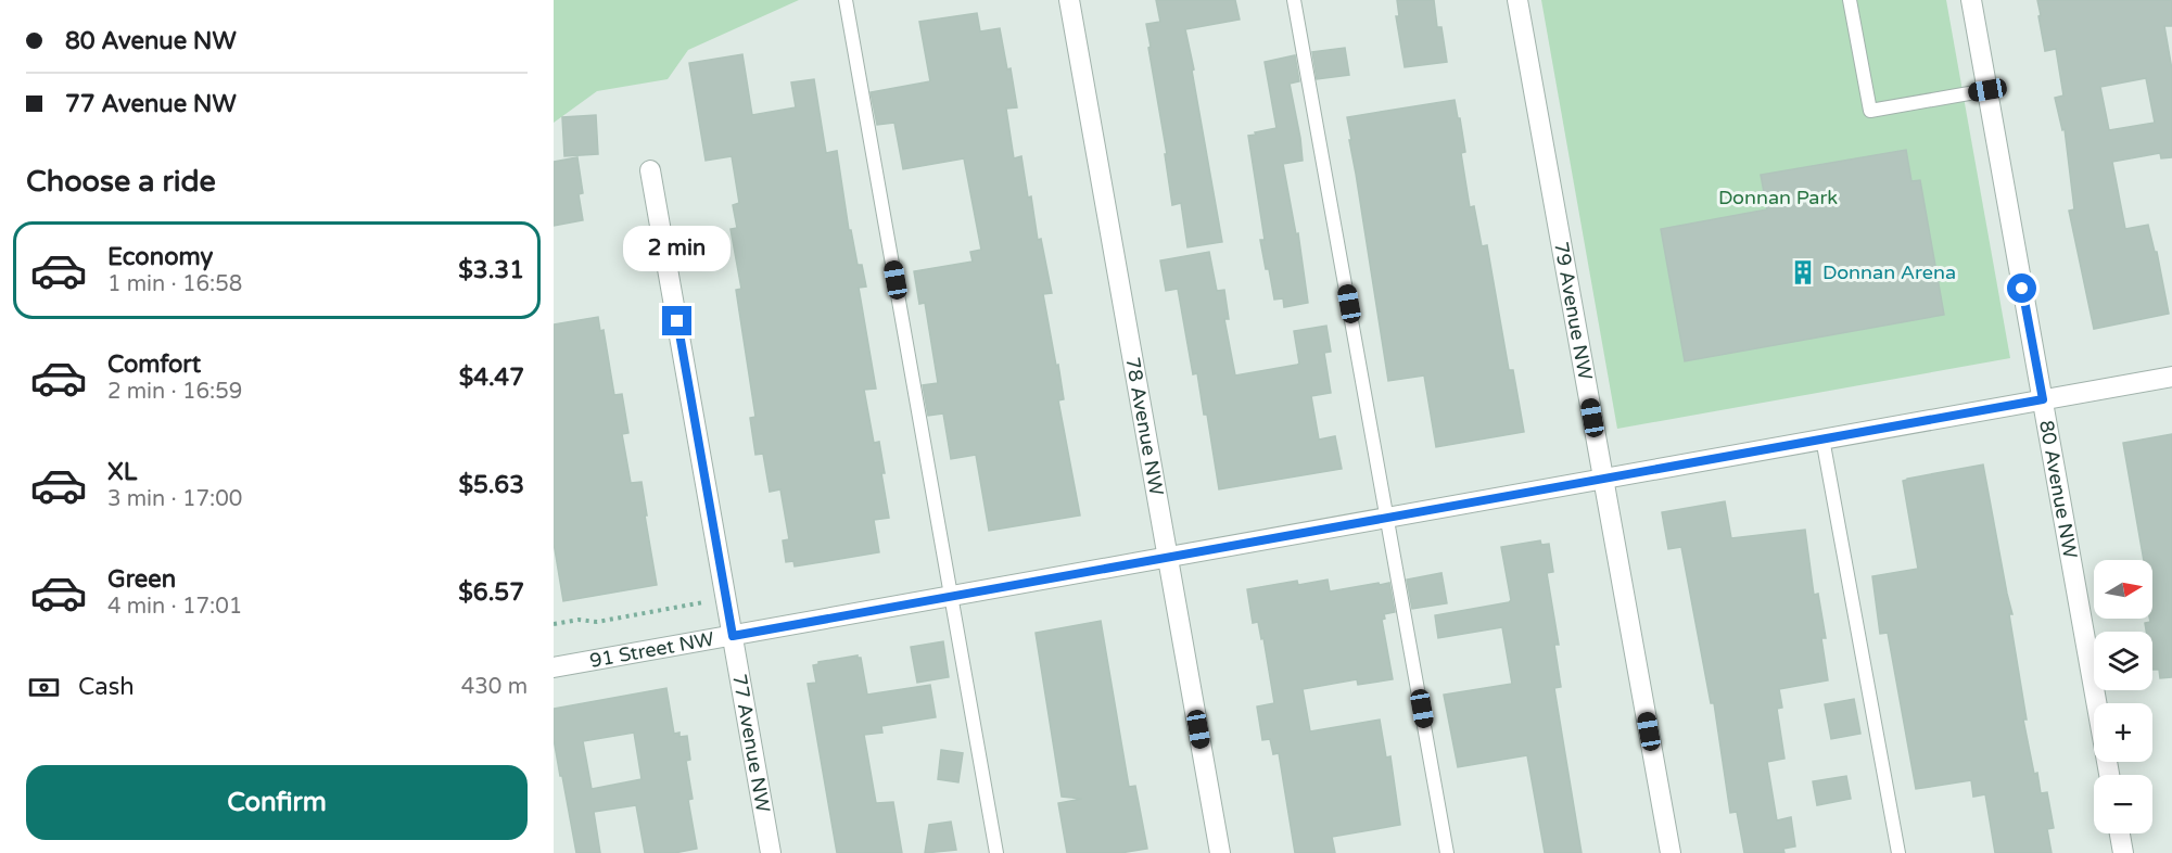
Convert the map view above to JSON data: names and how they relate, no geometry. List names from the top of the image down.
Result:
{
  "streets": {
    "street": [
      "79 Avenue NW",
      "78 Avenue NW",
      "80 Avenue NW",
      "91 Street NW",
      "77 Avenue NW"
    ]
  },
  "crossings": [
    ["79 Avenue NW", "91 Street NW"],
    ["78 Avenue NW", "91 Street NW"],
    ["80 Avenue NW", "91 Street NW"],
    ["91 Street NW", "77 Avenue NW"]
  ],
  "parks": ["Donnan Park"],
  "places": {
    "building": ["Donnan Arena"]
  },
  "north": "right",
  "page": {
    "banner": ["80 Avenue NW", "77 Avenue NW"],
    "heading": "Choose a ride",
    "list": [
      {
        "name": "Economy",
        "note": "1 min · 16:58",
        "value": "$3.31"
      },
      {
        "name": "Comfort",
        "note": "2 min · 16:59",
        "value": "$4.47"
      },
      {
        "name": "XL",
        "note": "3 min · 17:00",
        "value": "$5.63"
      },
      {
        "name": "Green",
        "note": "4 min · 17:01",
        "value": "$6.57"
      }
    ],
    "bubble": "2 min",
    "map_buttons": ["+", "−"],
    "pay": ["Cash", "430 m"],
    "buttons": "Confirm"
  }
}
